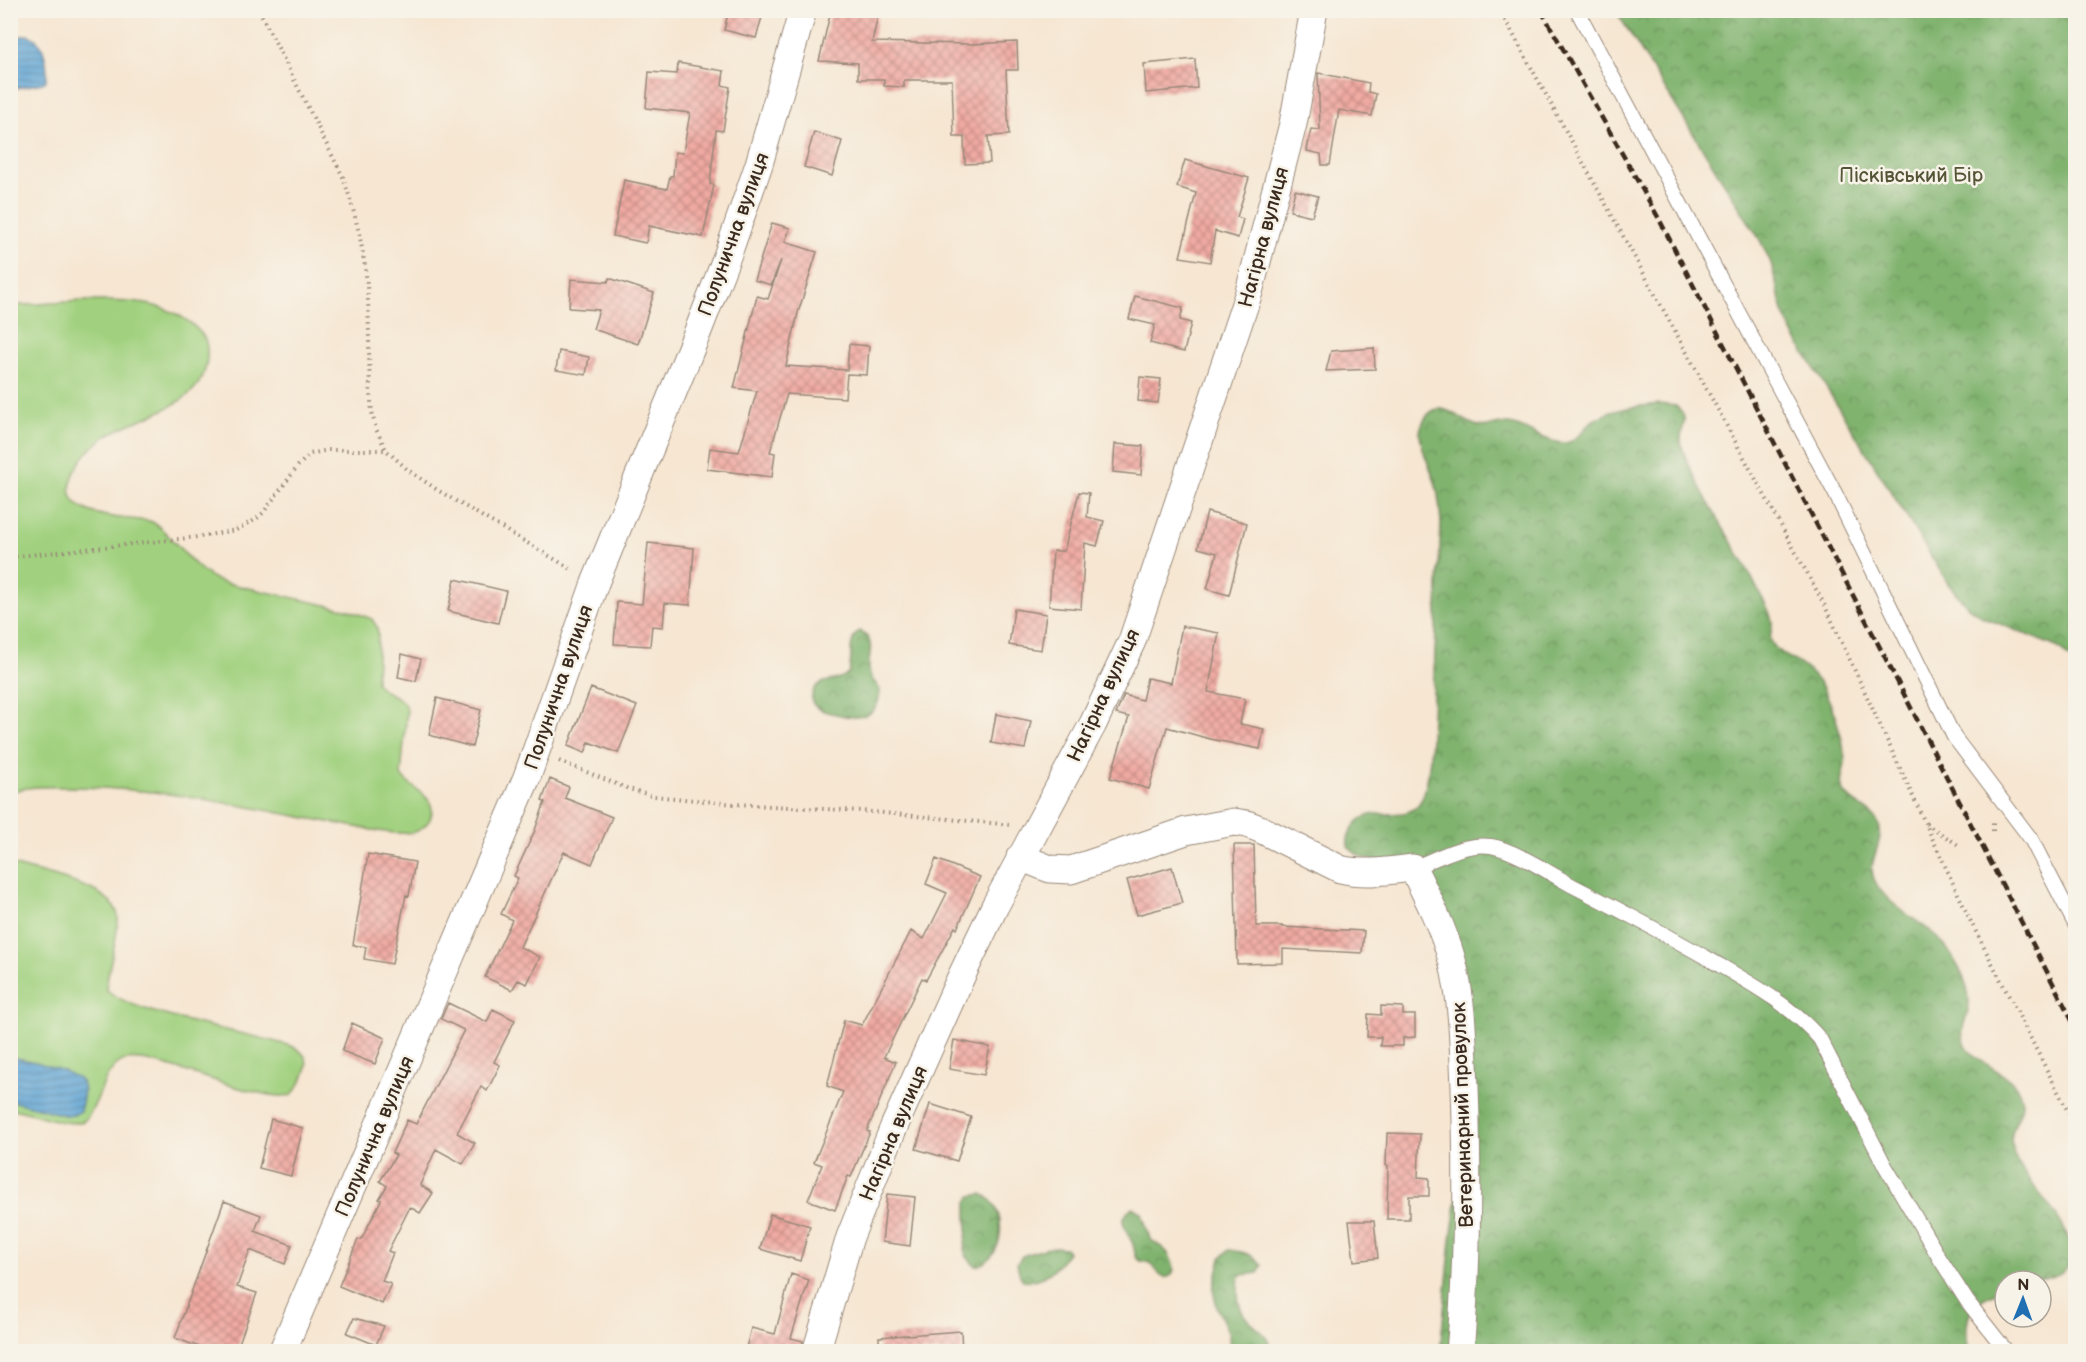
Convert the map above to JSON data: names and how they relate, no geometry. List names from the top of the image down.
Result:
{
  "streets": {
    "street": ["Полунична вулиця", "Нагірна вулиця", "Ветеринарний провулок"]
  },
  "parks": ["Пісківський Бір"],
  "north": "top"
}
